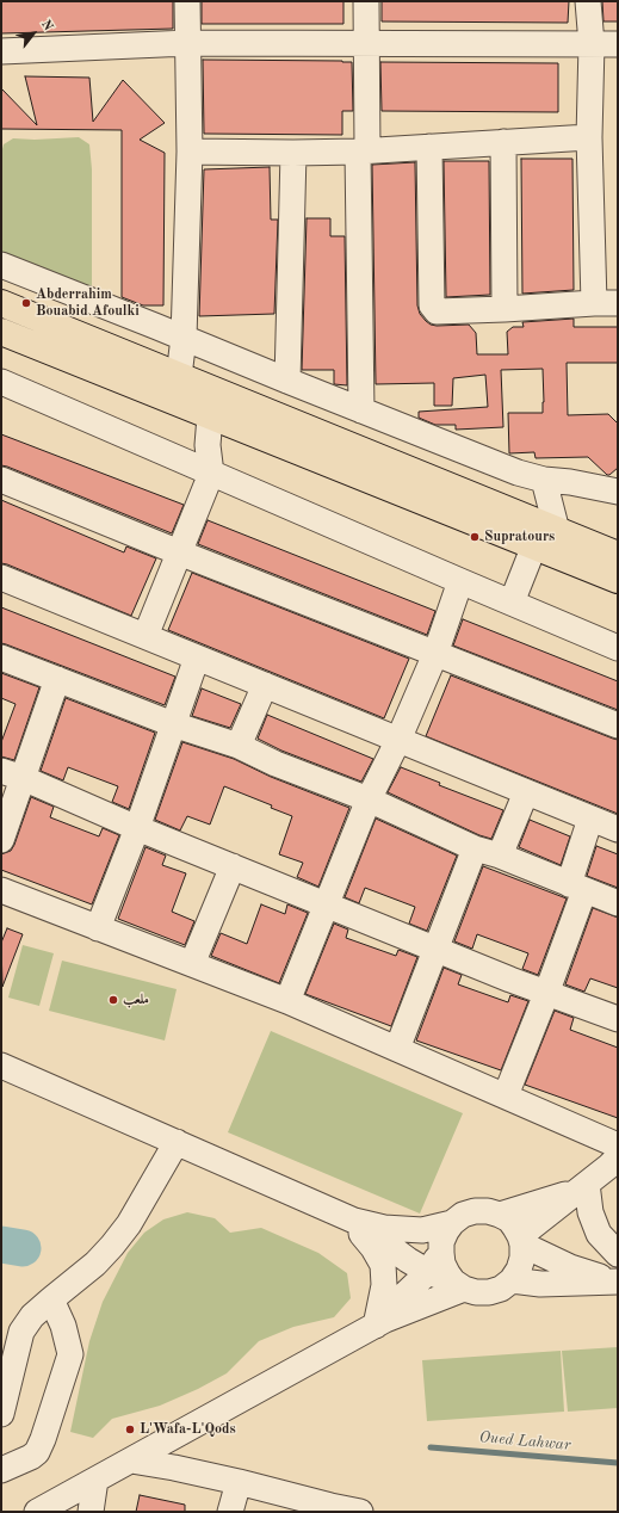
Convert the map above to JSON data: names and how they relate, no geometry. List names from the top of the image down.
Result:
{
  "water": ["Oued Lahwar"],
  "places": [
    "Abderrahim Bouabid Afoulki",
    "Supratours",
    "ملعب",
    "L'Wafa-L'Qods"
  ],
  "north": "top right"
}
